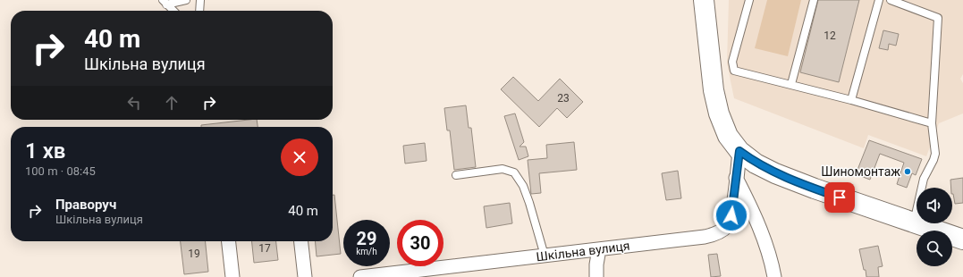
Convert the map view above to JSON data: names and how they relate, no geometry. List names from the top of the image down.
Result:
{
  "streets": {
    "street": ["Шкільна вулиця"]
  },
  "places": ["Шиномонтаж"],
  "house_numbers": [
    "12",
    "23",
    "17",
    "19"
  ],
  "page": {
    "turn": ["40 m", "Шкільна вулиця"],
    "heading": ["1 хв", "100 m · 08:45"],
    "list": [
      {
        "name": "Праворуч",
        "note": "Шкільна вулиця",
        "value": "40 m"
      }
    ],
    "speed": "29 km/h",
    "limit": "30"
  }
}
